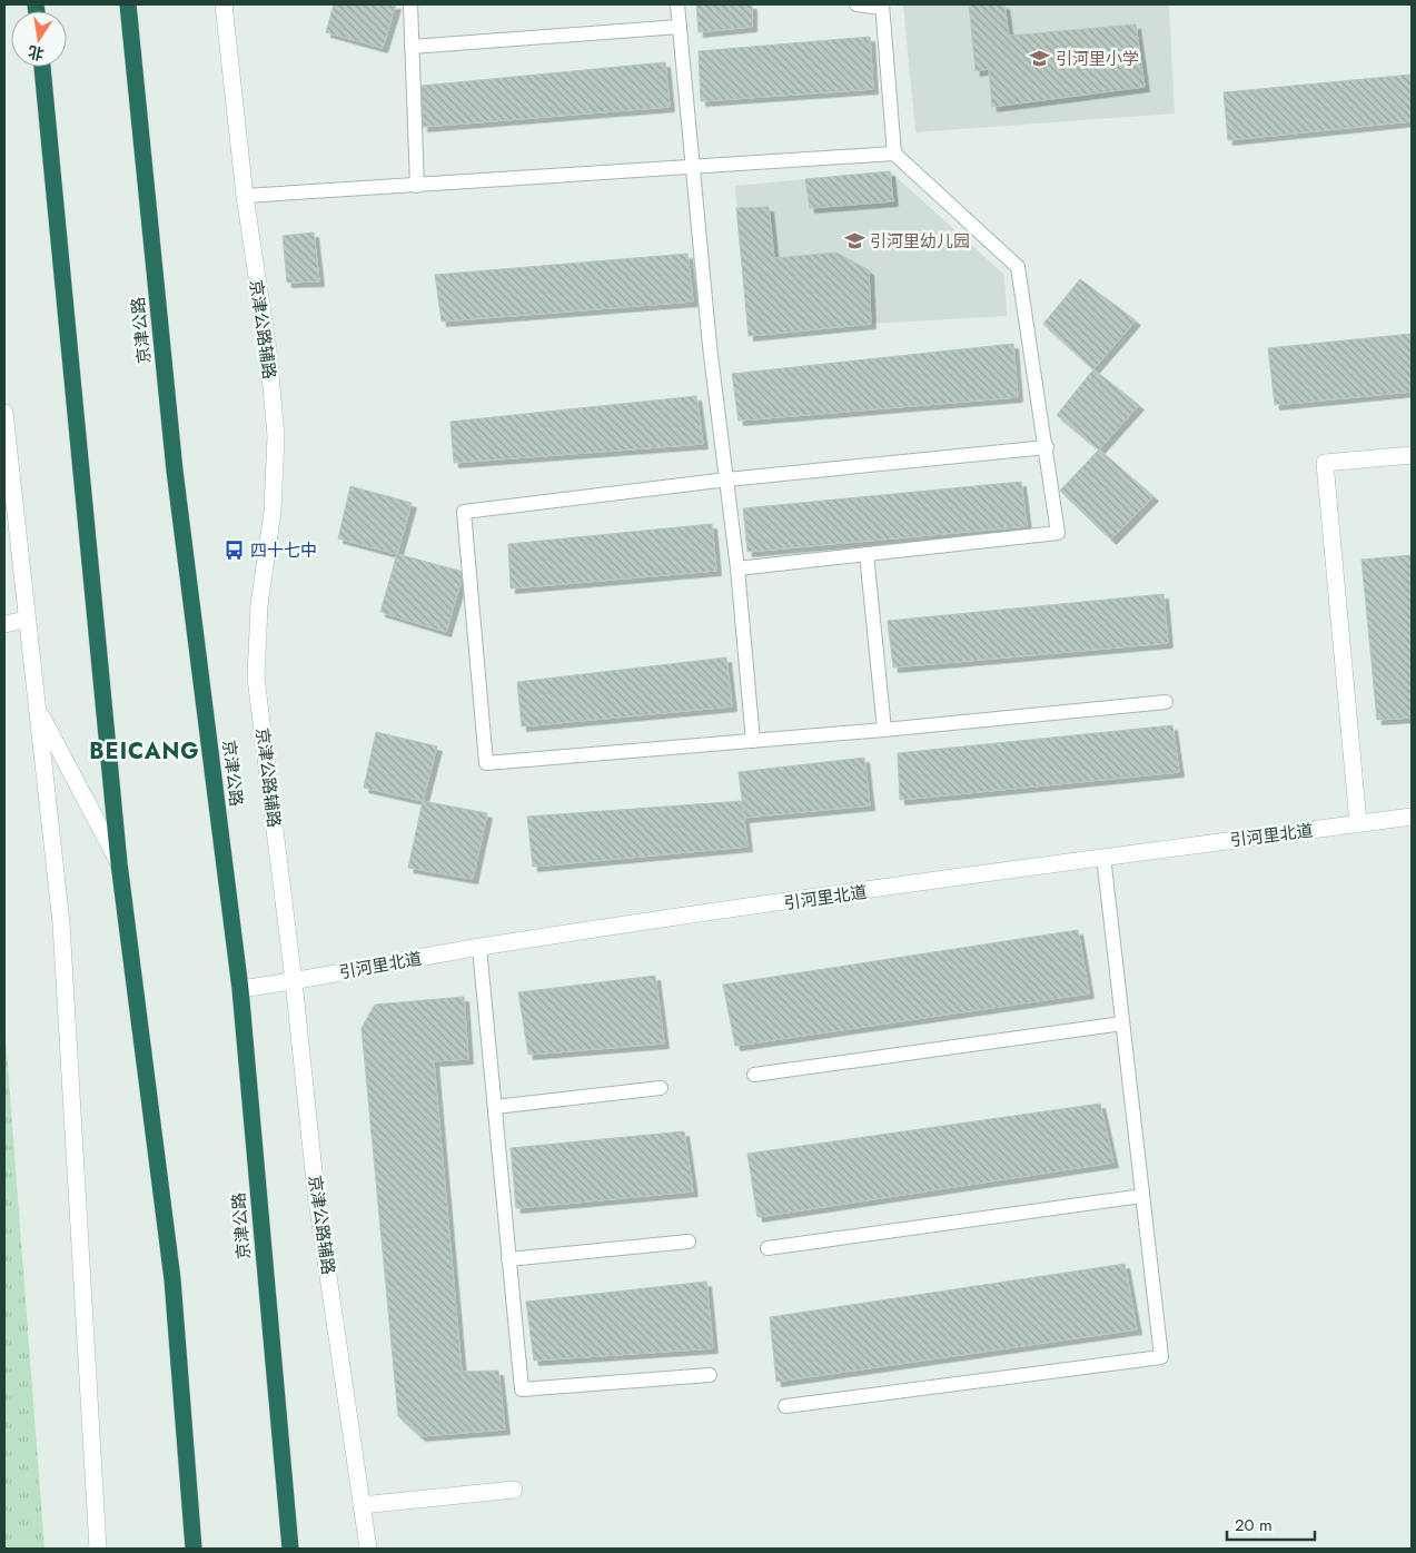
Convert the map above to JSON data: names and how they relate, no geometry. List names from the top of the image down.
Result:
{
  "streets": {
    "highway": ["京津公路"],
    "main road": ["京津公路辅路", "引河里北道"]
  },
  "crossings": [
    ["京津公路辅路", "引河里北道"],
    ["京津公路", "引河里北道"]
  ],
  "districts": ["BEICANG"],
  "places": {
    "school or university": ["引河里小学", "引河里幼儿园"],
    "bus stop": ["四十七中"]
  },
  "scale_bar": "20 m",
  "north": "bottom"
}
